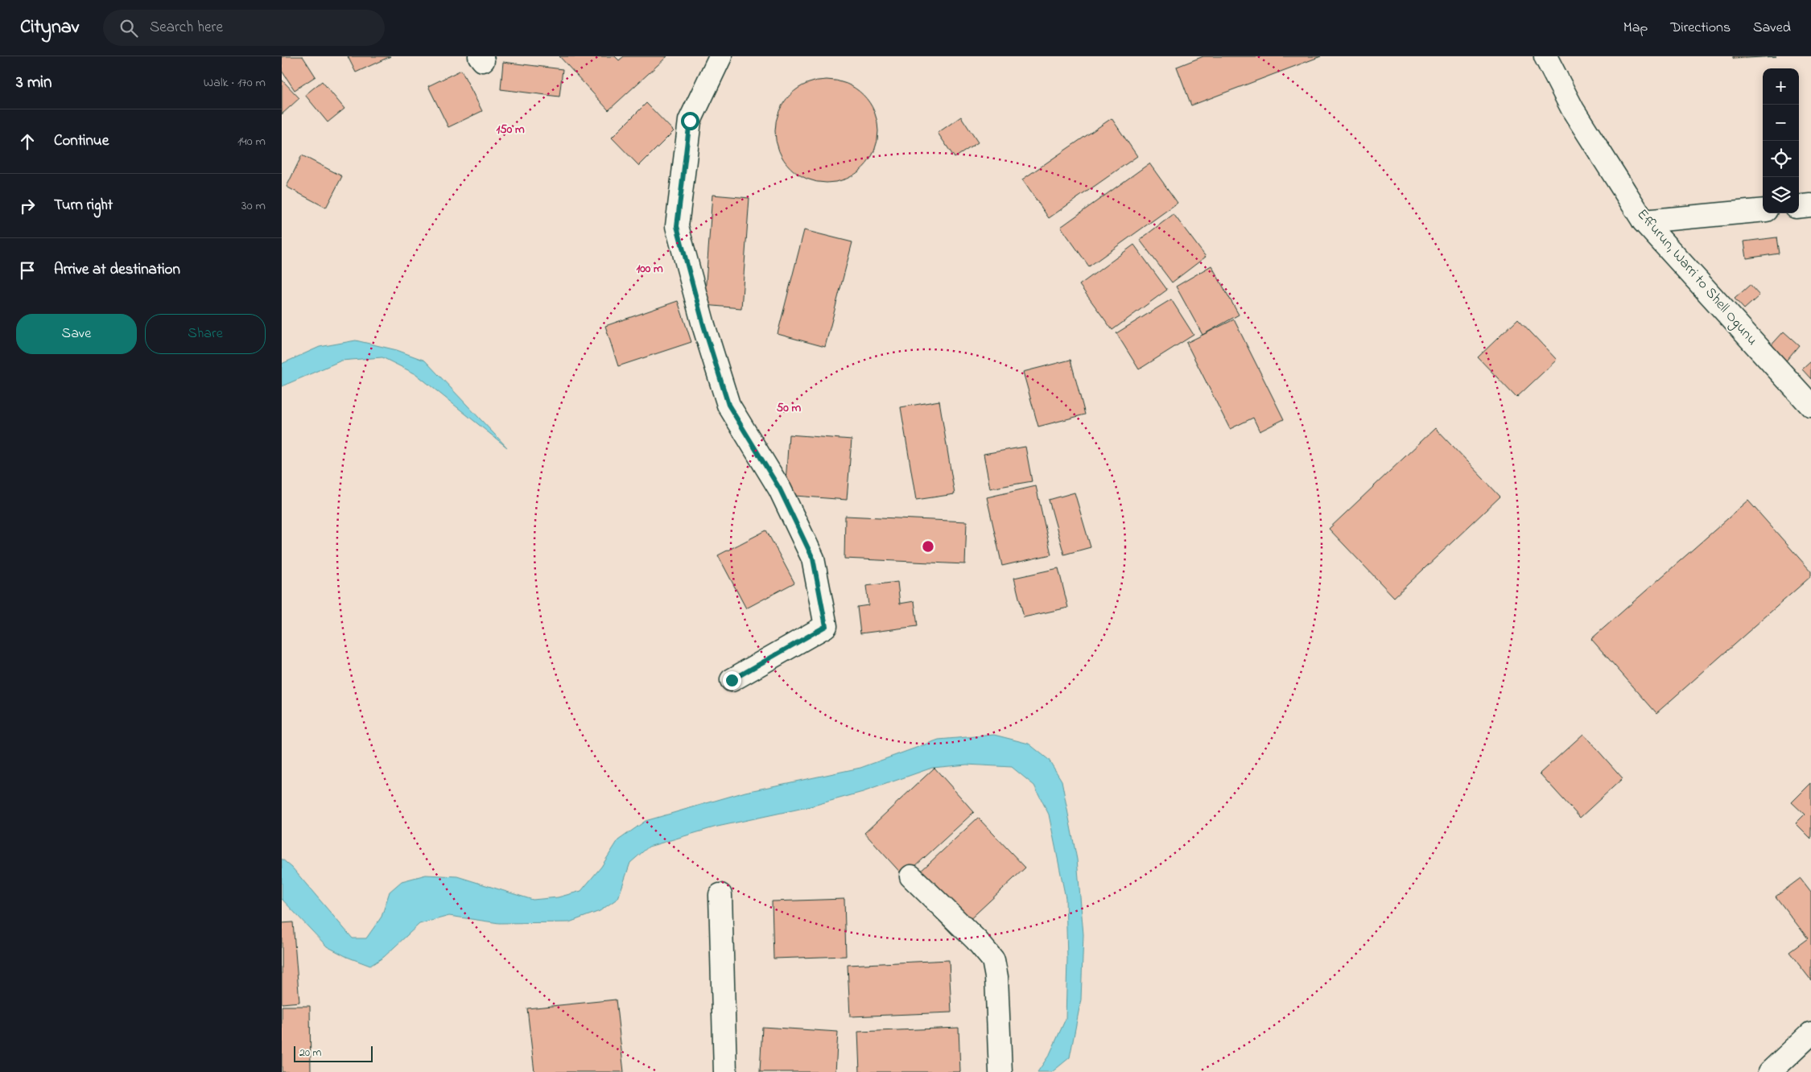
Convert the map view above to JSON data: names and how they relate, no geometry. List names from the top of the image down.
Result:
{
  "streets": {
    "street": ["Effurun, Warri to Shell Ogunu"]
  },
  "scale_bar": "20 m",
  "page": {
    "header": "Citynav",
    "search": "Search here",
    "nav": ["Map", "Directions", "Saved"],
    "heading": ["3 min", "Walk · 170 m"],
    "map_buttons": ["+", "−"],
    "list": [
      ["Continue", "140 m"],
      ["Turn right", "30 m"],
      "Arrive at destination"
    ],
    "buttons": ["Save", "Share"],
    "scale": "20 m"
  },
  "rings": ["150 m", "100 m", "50 m"]
}
